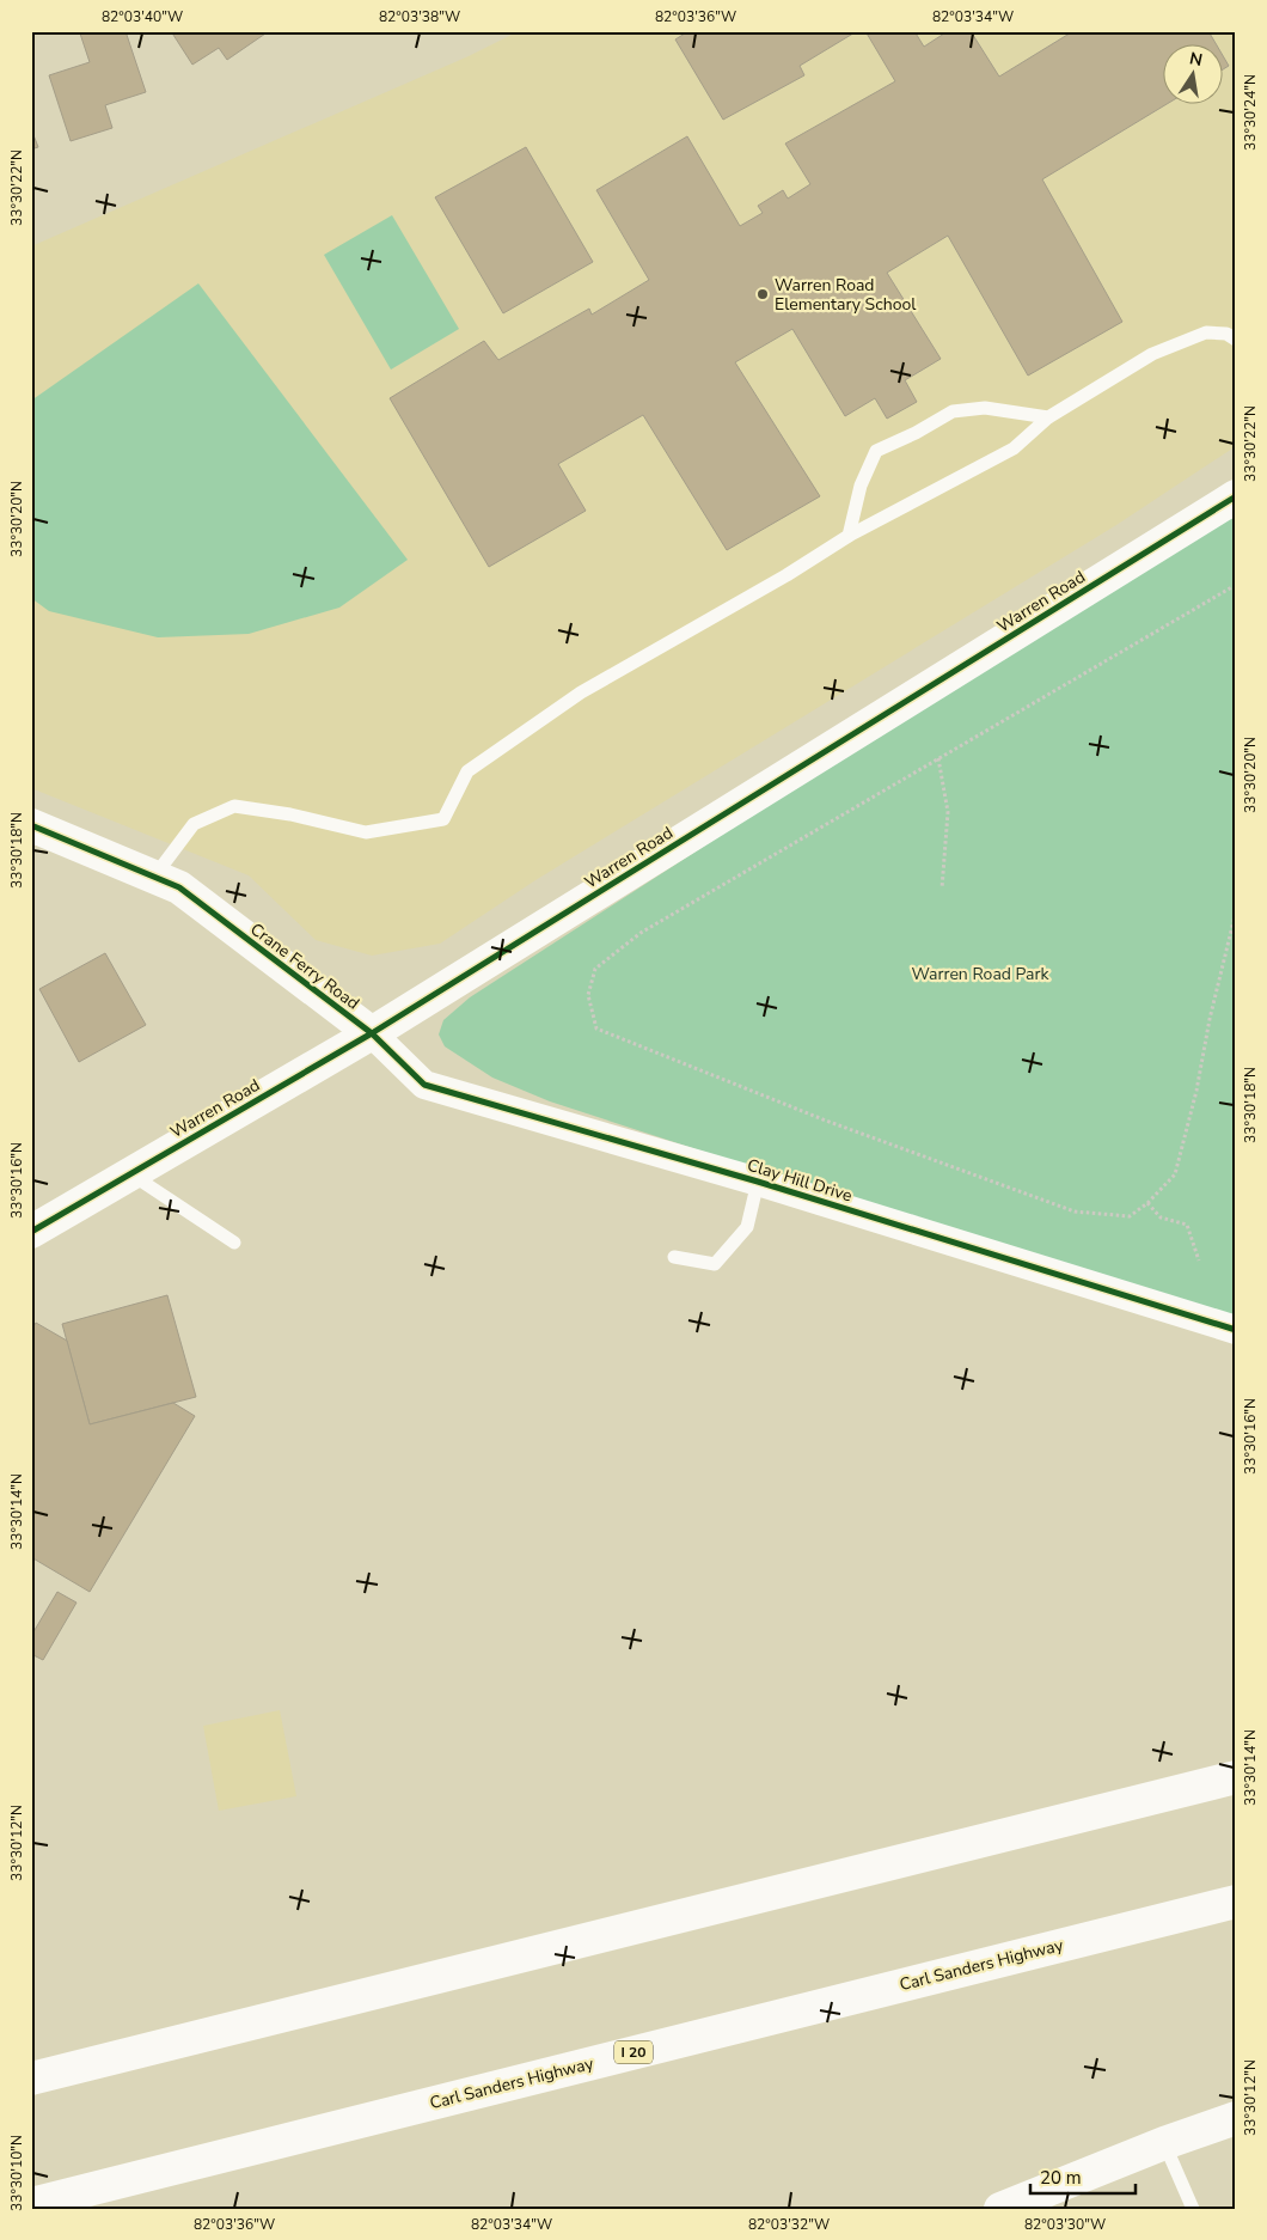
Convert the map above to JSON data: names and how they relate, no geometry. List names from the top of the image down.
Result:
{
  "streets": {
    "main road": [
      "Warren Road",
      "Crane Ferry Road",
      "Carl Sanders Highway",
      "I 20"
    ],
    "street": ["Clay Hill Drive"]
  },
  "crossings": [
    ["Warren Road", "Crane Ferry Road"],
    ["Warren Road", "Clay Hill Drive"],
    ["Crane Ferry Road", "Clay Hill Drive"]
  ],
  "parks": ["Warren Road Park"],
  "places": ["Warren Road Elementary School"],
  "scale_bar": "20 m",
  "north": "top",
  "coordinates": [
    "82°03'40\"W",
    "82°03'38\"W",
    "82°03'36\"W",
    "82°03'34\"W",
    "33°30'24\"N",
    "33°30'22\"N",
    "33°30'20\"N",
    "33°30'18\"N",
    "33°30'16\"N",
    "33°30'14\"N",
    "33°30'12\"N",
    "33°30'10\"N",
    "82°03'32\"W",
    "82°03'30\"W"
  ]
}
